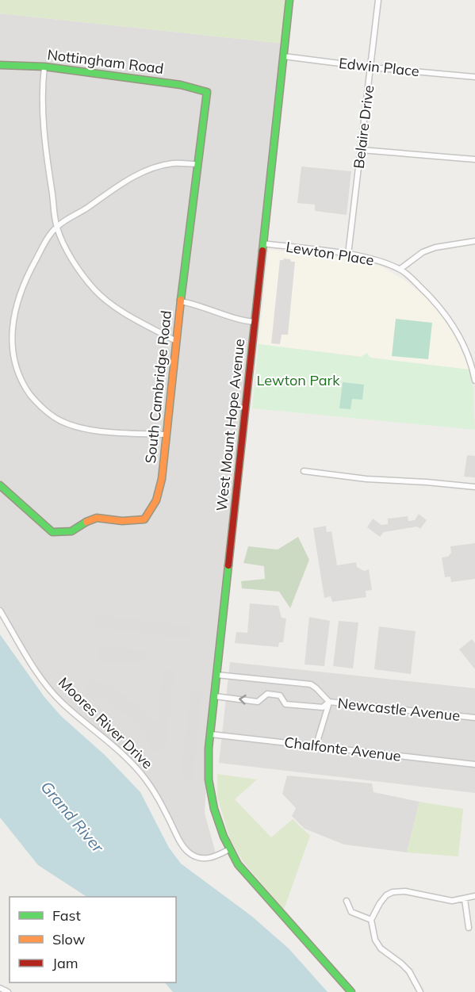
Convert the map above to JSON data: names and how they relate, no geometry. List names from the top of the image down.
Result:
{
  "streets": {
    "street": [
      "Nottingham Road",
      "Edwin Place",
      "Belaire Drive",
      "Lewton Place",
      "South Cambridge Road",
      "West Mount Hope Avenue",
      "Newcastle Avenue",
      "Moores River Drive",
      "Chalfonte Avenue"
    ]
  },
  "crossings": [
    ["Nottingham Road", "South Cambridge Road"],
    ["Edwin Place", "Belaire Drive"],
    ["Edwin Place", "West Mount Hope Avenue"],
    ["Belaire Drive", "Lewton Place"],
    ["Lewton Place", "West Mount Hope Avenue"],
    ["West Mount Hope Avenue", "Newcastle Avenue"],
    ["West Mount Hope Avenue", "Moores River Drive"],
    ["West Mount Hope Avenue", "Chalfonte Avenue"]
  ],
  "water": ["Grand River"],
  "parks": ["Lewton Park"],
  "legend": ["Fast", "Slow", "Jam"]
}
